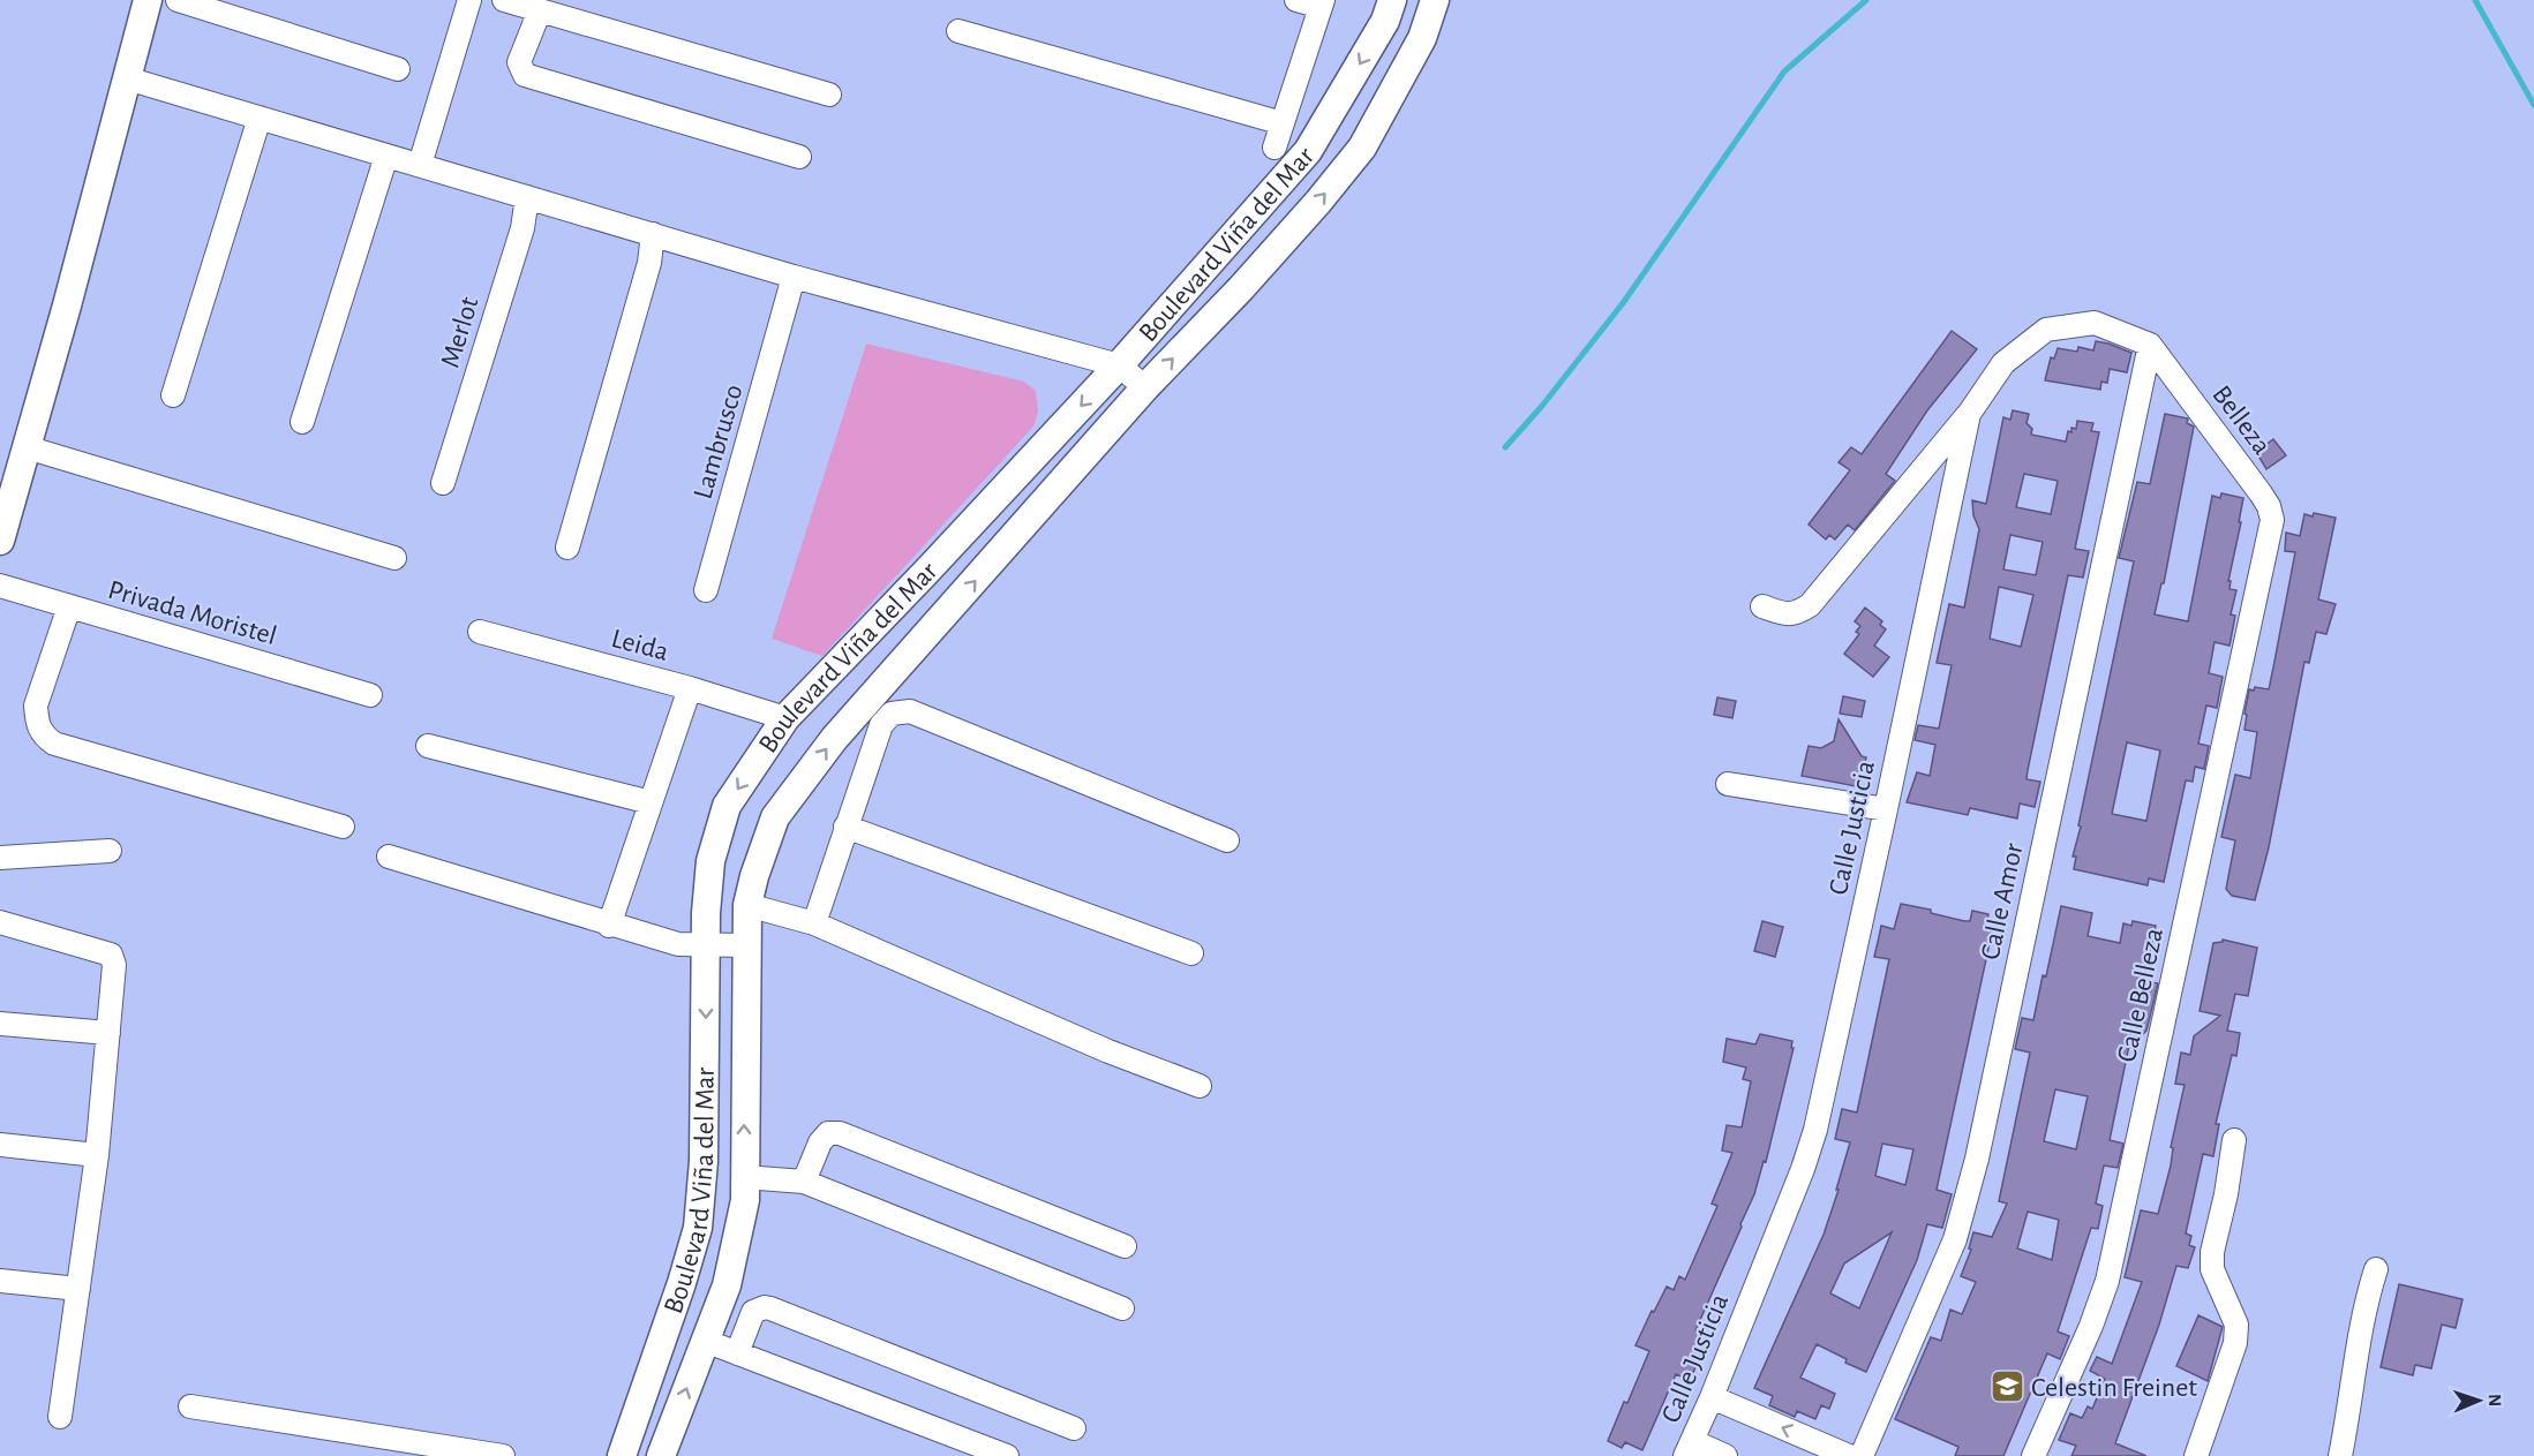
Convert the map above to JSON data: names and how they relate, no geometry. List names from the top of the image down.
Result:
{
  "streets": {
    "street": [
      "Boulevard Viña del Mar",
      "Merlot",
      "Belleza",
      "Lambrusco",
      "Privada Moristel",
      "Leida",
      "Calle Justicia",
      "Calle Amor",
      "Calle Belleza"
    ]
  },
  "crossings": [
    ["Boulevard Viña del Mar", "Leida"],
    ["Belleza", "Calle Justicia"],
    ["Belleza", "Calle Amor"],
    ["Belleza", "Calle Belleza"],
    ["Calle Justicia", "Calle Amor"]
  ],
  "places": {
    "school or university": ["Celestin Freinet"]
  },
  "north": "right"
}
